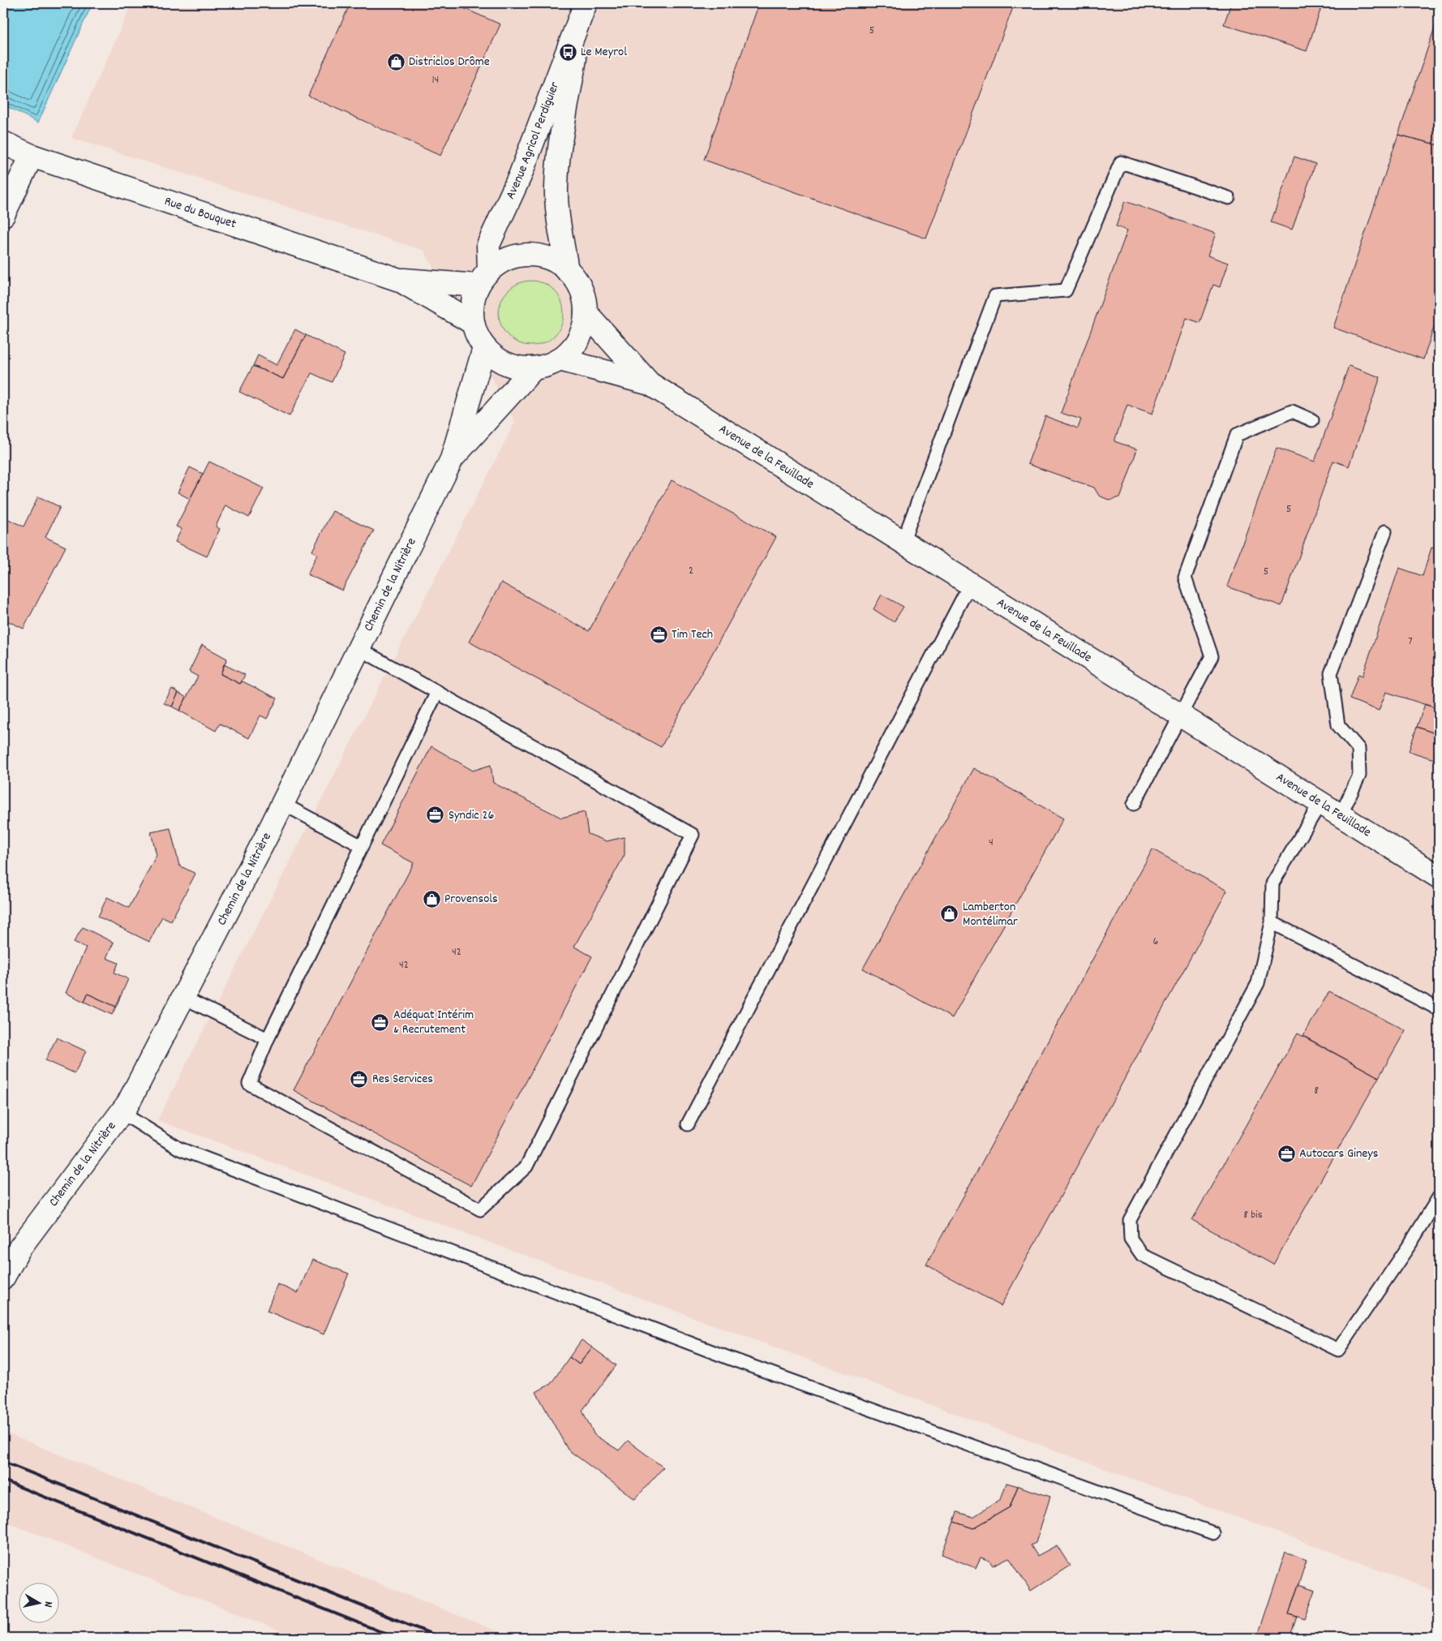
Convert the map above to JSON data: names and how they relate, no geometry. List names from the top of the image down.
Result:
{
  "streets": {
    "street": [
      "Avenue Agricol Perdiguier",
      "Rue du Bouquet",
      "Avenue de la Feuillade",
      "Chemin de la Nitrière"
    ]
  },
  "crossings": [
    ["Avenue Agricol Perdiguier", "Rue du Bouquet"],
    ["Avenue Agricol Perdiguier", "Avenue de la Feuillade"],
    ["Avenue Agricol Perdiguier", "Chemin de la Nitrière"],
    ["Rue du Bouquet", "Avenue de la Feuillade"],
    ["Rue du Bouquet", "Chemin de la Nitrière"],
    ["Avenue de la Feuillade", "Chemin de la Nitrière"]
  ],
  "places": {
    "bus stop": ["Le Meyrol"],
    "shop": ["Districlos Drôme", "Provensols", "Lamberton Montélimar"],
    "office": [
      "Tim Tech",
      "Syndic 26",
      "Adéquat Intérim & Recrutement",
      "Res Services",
      "Autocars Gineys"
    ]
  },
  "house_numbers": [
    "5",
    "14",
    "5",
    "2",
    "5",
    "7",
    "4",
    "6",
    "42",
    "42",
    "8",
    "8 bis"
  ],
  "north": "right"
}
